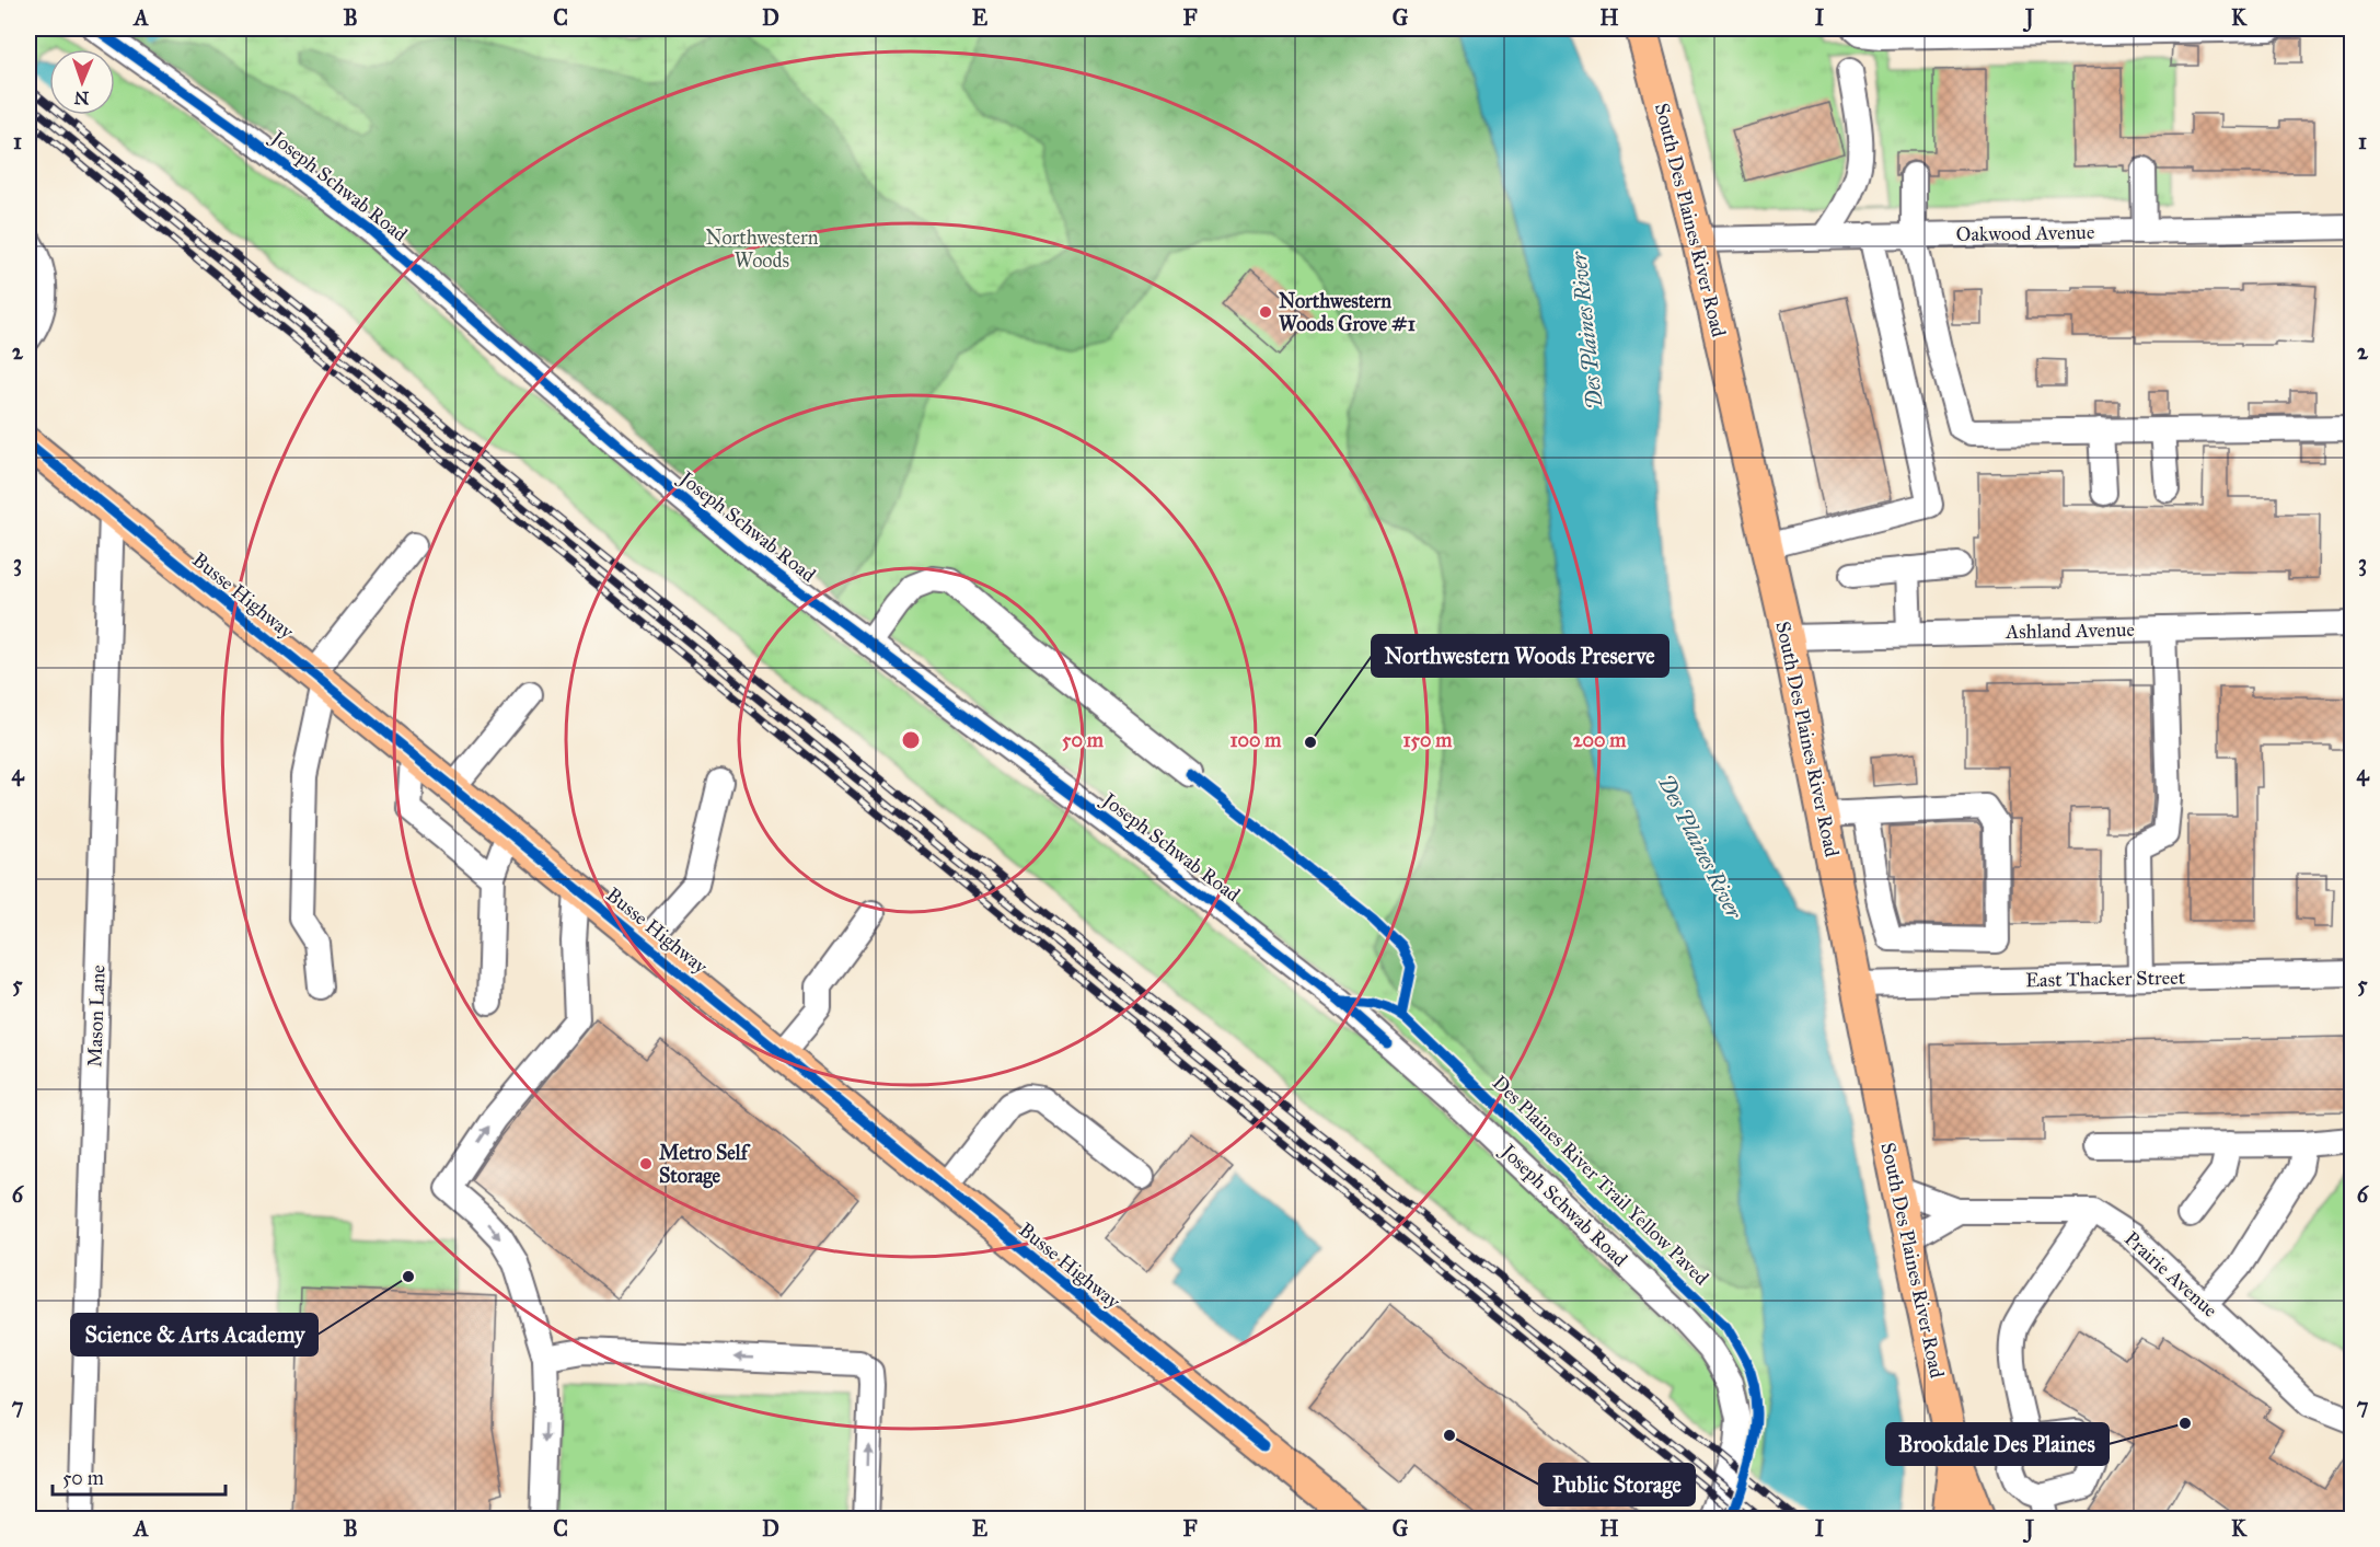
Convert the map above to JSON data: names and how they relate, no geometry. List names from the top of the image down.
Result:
{
  "streets": {
    "main road": ["South Des Plaines River Road", "Busse Highway"],
    "street": [
      "Joseph Schwab Road",
      "Oakwood Avenue",
      "Ashland Avenue",
      "East Thacker Street",
      "Mason Lane",
      "Prairie Avenue"
    ],
    "cycle path": ["Des Plaines River Trail Yellow Paved"]
  },
  "crossings": [
    ["South Des Plaines River Road", "Oakwood Avenue"],
    ["South Des Plaines River Road", "Ashland Avenue"],
    ["South Des Plaines River Road", "East Thacker Street"],
    ["Busse Highway", "Mason Lane"]
  ],
  "water": ["Des Plaines River"],
  "parks": ["Northwestern Woods"],
  "places": [
    "Northwestern Woods Grove #1",
    "Northwestern Woods Preserve",
    "Metro Self Storage",
    "Science & Arts Academy",
    "Brookdale Des Plaines",
    "Public Storage"
  ],
  "scale_bar": "50 m",
  "north": "bottom",
  "grid": {
    "columns": [
      "A",
      "B",
      "C",
      "D",
      "E",
      "F",
      "G",
      "H",
      "I",
      "J",
      "K"
    ],
    "rows": [
      "1",
      "2",
      "3",
      "4",
      "5",
      "6",
      "7"
    ]
  },
  "rings": [
    "50 m",
    "100 m",
    "150 m",
    "200 m"
  ]
}
